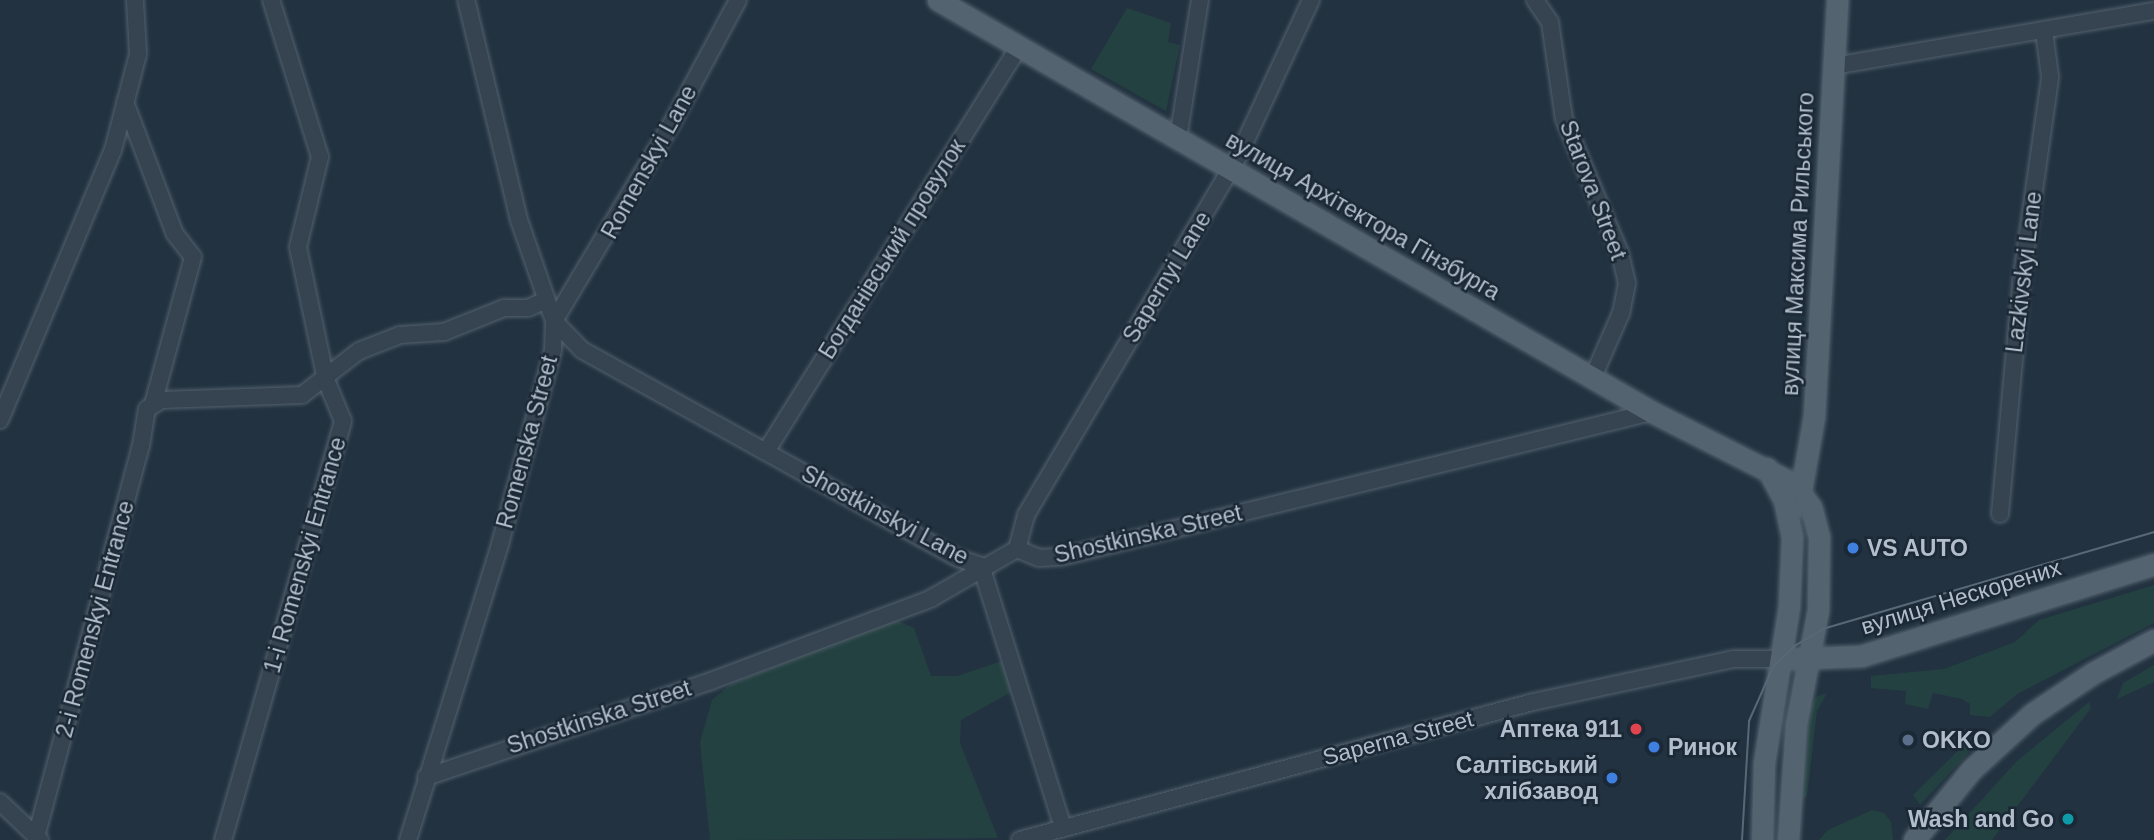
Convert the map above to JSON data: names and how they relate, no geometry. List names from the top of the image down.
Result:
{
  "streets": {
    "main road": ["вулиця Архітектора Гінзбурга", "вулиця Максима Рильського", "вулиця Нескорених"],
    "street": [
      "Romenskyi Lane",
      "Starova Street",
      "Богданівський провулок",
      "Lazkivskyi Lane",
      "Sapernyi Lane",
      "Romenska Street",
      "Shostkinskyi Lane",
      "Shostkinska Street",
      "1-i Romenskyi Entrance",
      "2-i Romenskyi Entrance",
      "Saperna Street"
    ]
  },
  "crossings": [
    ["Romenskyi Lane", "Romenska Street"],
    ["Romenskyi Lane", "Shostkinskyi Lane"],
    ["Starova Street", "вулиця Архітектора Гінзбурга"],
    ["вулиця Архітектора Гінзбурга", "вулиця Максима Рильського"],
    ["вулиця Архітектора Гінзбурга", "Богданівський провулок"],
    ["вулиця Архітектора Гінзбурга", "Sapernyi Lane"],
    ["вулиця Архітектора Гінзбурга", "Shostkinska Street"],
    ["вулиця Максима Рильського", "вулиця Нескорених"],
    ["вулиця Максима Рильського", "Saperna Street"],
    ["Богданівський провулок", "Shostkinskyi Lane"],
    ["Sapernyi Lane", "Shostkinska Street"],
    ["Romenska Street", "Shostkinskyi Lane"],
    ["Romenska Street", "Shostkinska Street"],
    ["Shostkinskyi Lane", "Shostkinska Street"],
    ["Shostkinskyi Lane", "Saperna Street"],
    ["вулиця Нескорених", "Saperna Street"]
  ],
  "places": [
    "VS AUTO",
    "Аптека 911",
    "OKKO",
    "Ринок",
    "Салтівський хлібзавод",
    "Wash and Go"
  ]
}
